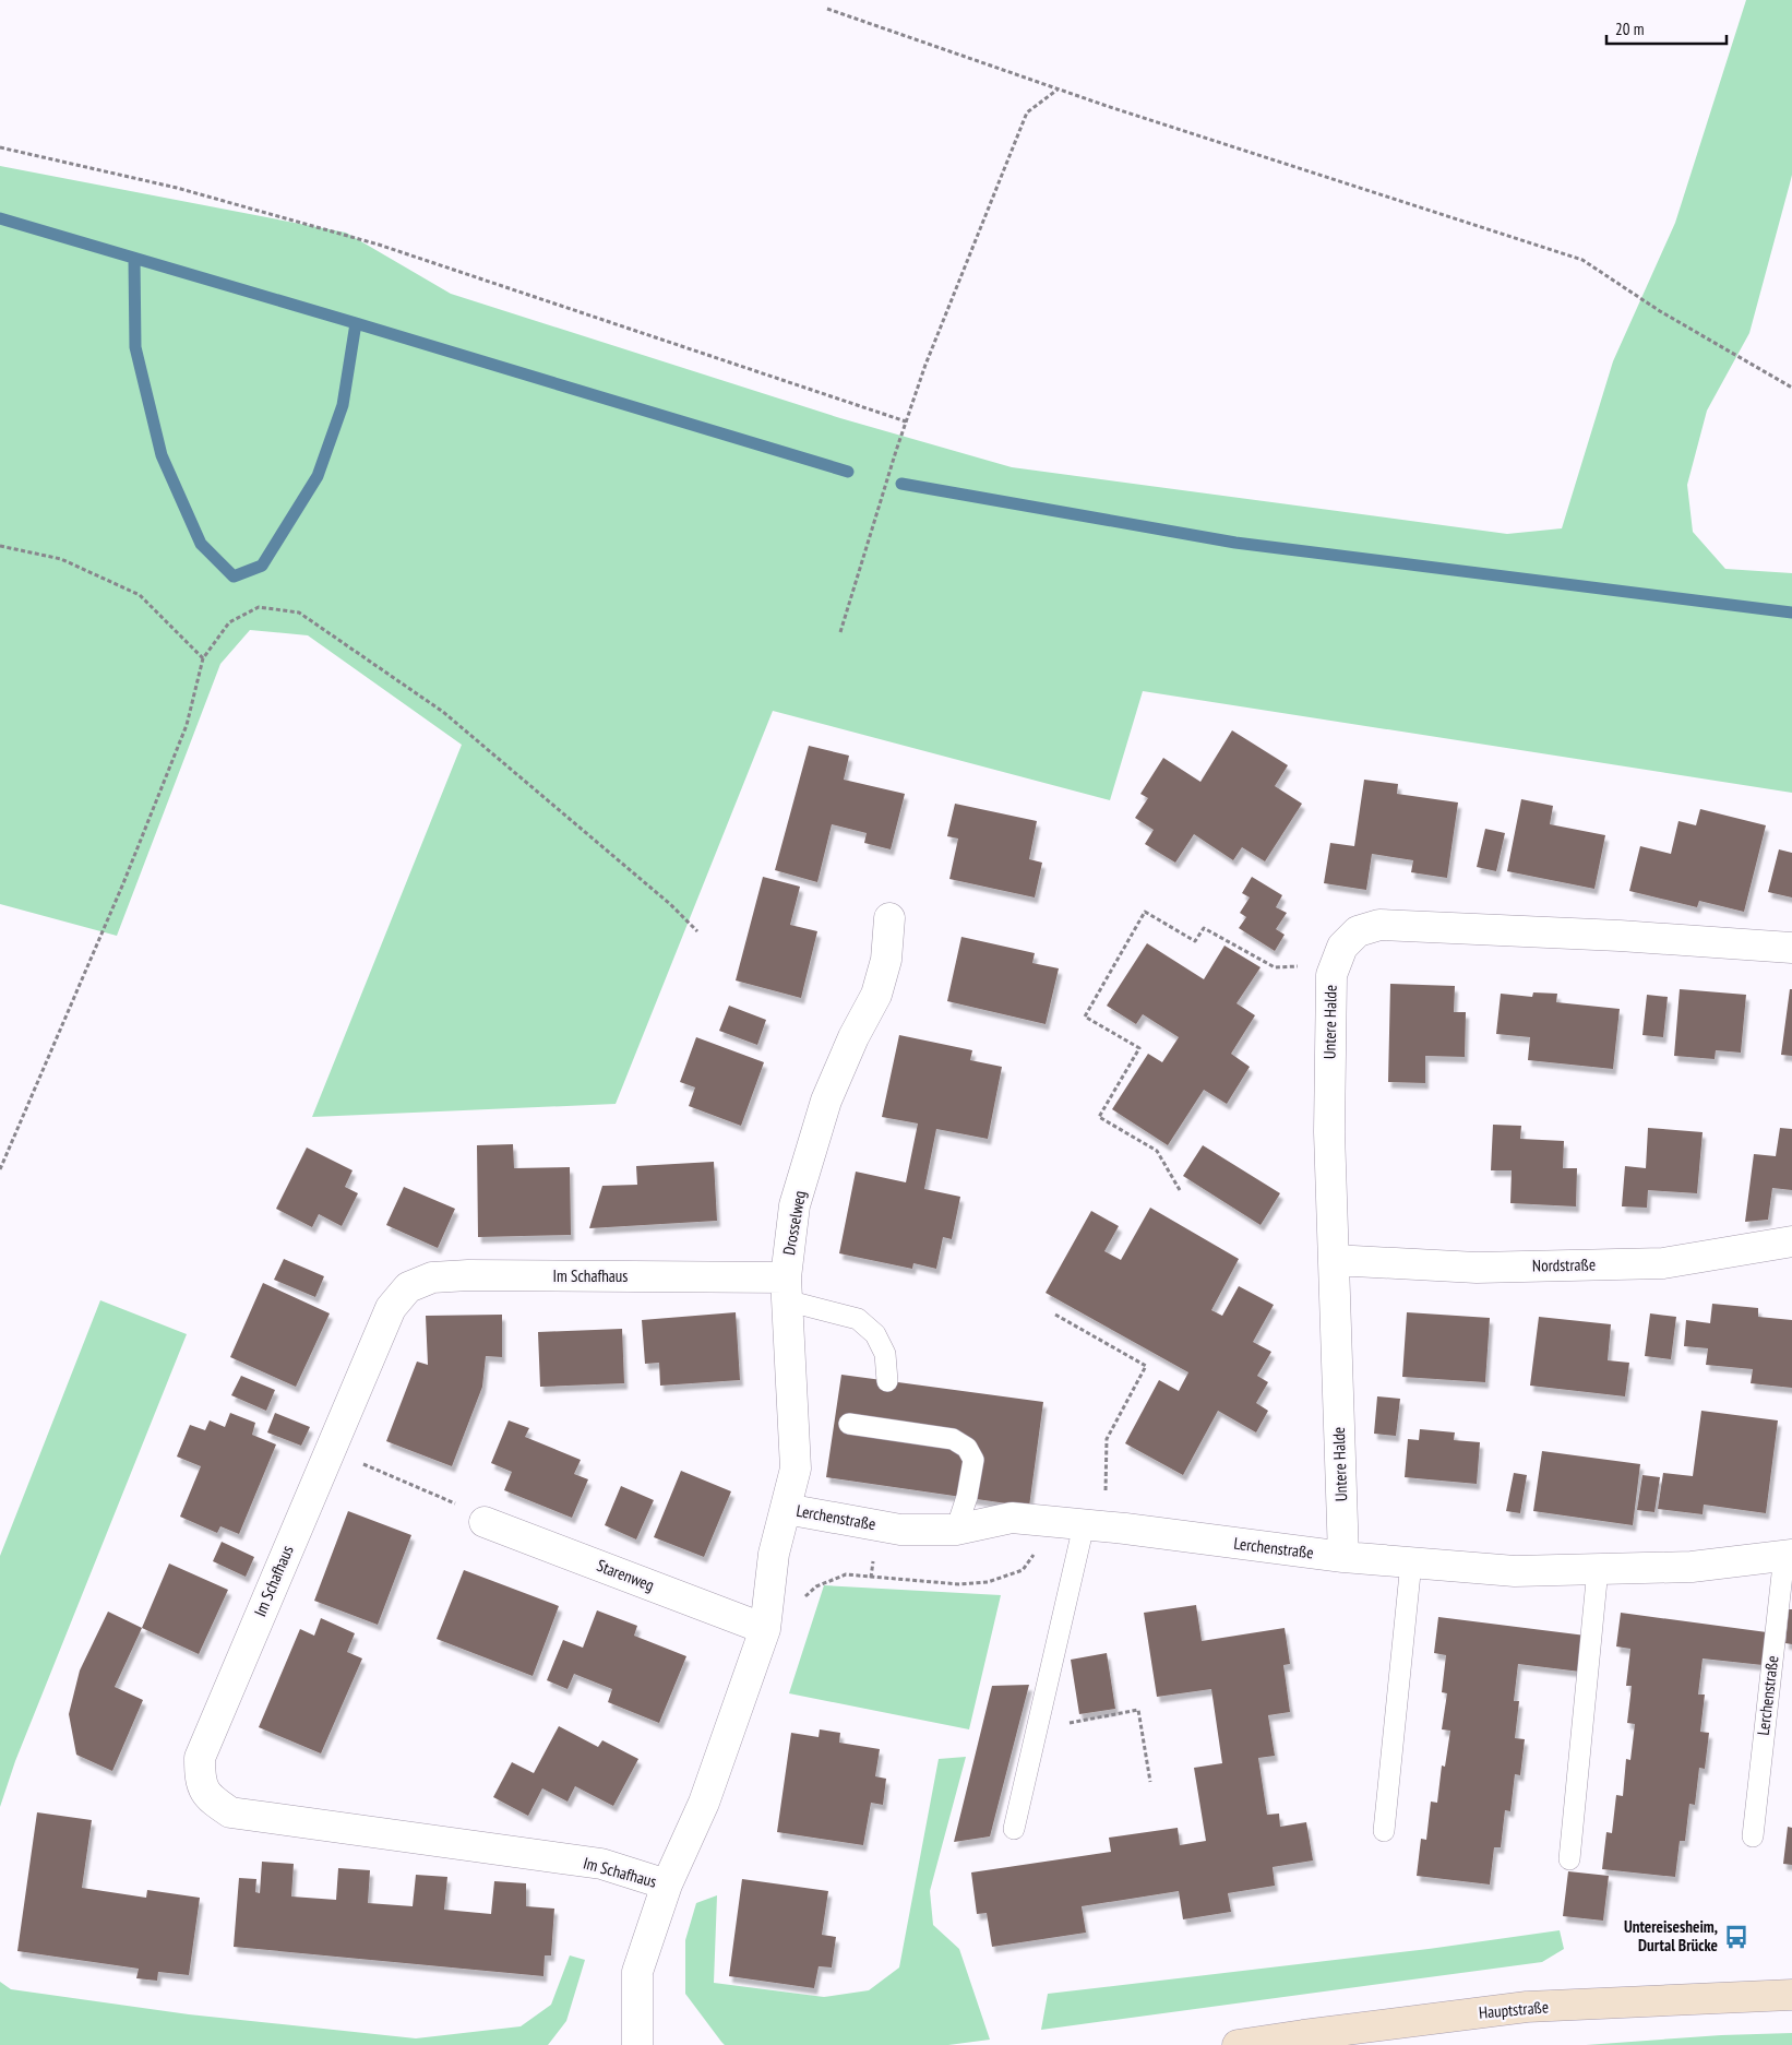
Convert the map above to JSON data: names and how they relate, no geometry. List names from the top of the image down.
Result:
{
  "streets": {
    "main road": ["Hauptstraße"],
    "street": [
      "Untere Halde",
      "Drosselweg",
      "Nordstraße",
      "Im Schafhaus",
      "Lerchenstraße",
      "Starenweg"
    ]
  },
  "crossings": [
    ["Untere Halde", "Nordstraße"],
    ["Untere Halde", "Lerchenstraße"],
    ["Drosselweg", "Im Schafhaus"],
    ["Drosselweg", "Lerchenstraße"],
    ["Im Schafhaus", "Lerchenstraße"],
    ["Lerchenstraße", "Starenweg"]
  ],
  "places": {
    "bus stop": ["Untereisesheim, Durtal Brücke"]
  },
  "scale_bar": "20 m"
}
